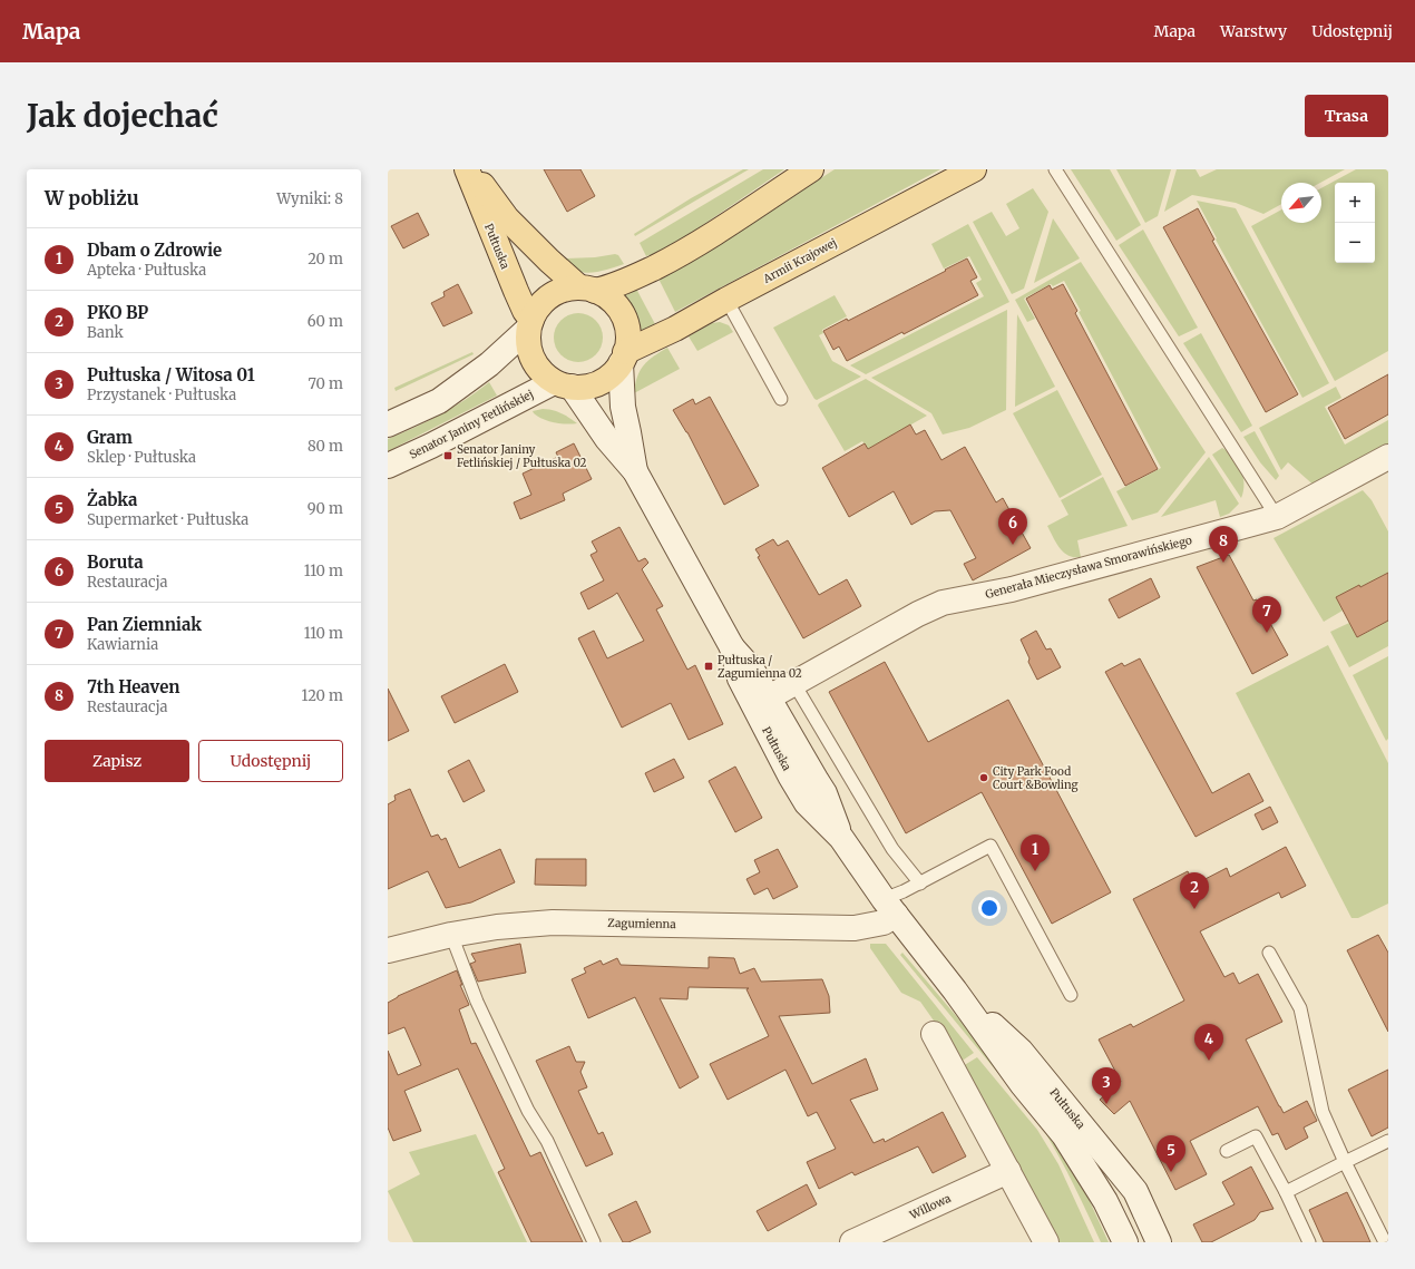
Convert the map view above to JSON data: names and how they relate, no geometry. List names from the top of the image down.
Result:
{
  "streets": {
    "main road": [
      "Pułtuska",
      "Armii Krajowej",
      "Senator Janiny Fetlińskiej",
      "Generała Mieczysława Smorawińskiego",
      "Zagumienna",
      "Willowa"
    ]
  },
  "crossings": [
    ["Pułtuska", "Armii Krajowej"],
    ["Pułtuska", "Senator Janiny Fetlińskiej"],
    ["Pułtuska", "Generała Mieczysława Smorawińskiego"],
    ["Pułtuska", "Zagumienna"],
    ["Armii Krajowej", "Senator Janiny Fetlińskiej"]
  ],
  "places": {
    "transit": ["Senator Janiny Fetlińskiej / Pułtuska 02", "Pułtuska / Zagumienna 02"],
    "other": ["City Park Food Court &Bowling"]
  },
  "north": "bottom left",
  "page": {
    "header": "Mapa",
    "nav": ["Mapa", "Warstwy", "Udostępnij"],
    "buttons": [
      "Trasa",
      ["Zapisz", "Udostępnij"]
    ],
    "title": "Jak dojechać",
    "heading": ["W pobliżu", "Wyniki: 8"],
    "map_buttons": ["+", "−"],
    "list": [
      {
        "mark": "1",
        "name": "Dbam o Zdrowie",
        "note": "Apteka · Pułtuska",
        "value": "20 m"
      },
      {
        "mark": "2",
        "name": "PKO BP",
        "note": "Bank",
        "value": "60 m"
      },
      {
        "mark": "3",
        "name": "Pułtuska / Witosa 01",
        "note": "Przystanek · Pułtuska",
        "value": "70 m"
      },
      {
        "mark": "4",
        "name": "Gram",
        "note": "Sklep · Pułtuska",
        "value": "80 m"
      },
      {
        "mark": "5",
        "name": "Żabka",
        "note": "Supermarket · Pułtuska",
        "value": "90 m"
      },
      {
        "mark": "6",
        "name": "Boruta",
        "note": "Restauracja",
        "value": "110 m"
      },
      {
        "mark": "7",
        "name": "Pan Ziemniak",
        "note": "Kawiarnia",
        "value": "110 m"
      },
      {
        "mark": "8",
        "name": "7th Heaven",
        "note": "Restauracja",
        "value": "120 m"
      }
    ],
    "pins": [
      "6",
      "8",
      "7",
      "1",
      "2",
      "4",
      "3",
      "5"
    ]
  }
}
